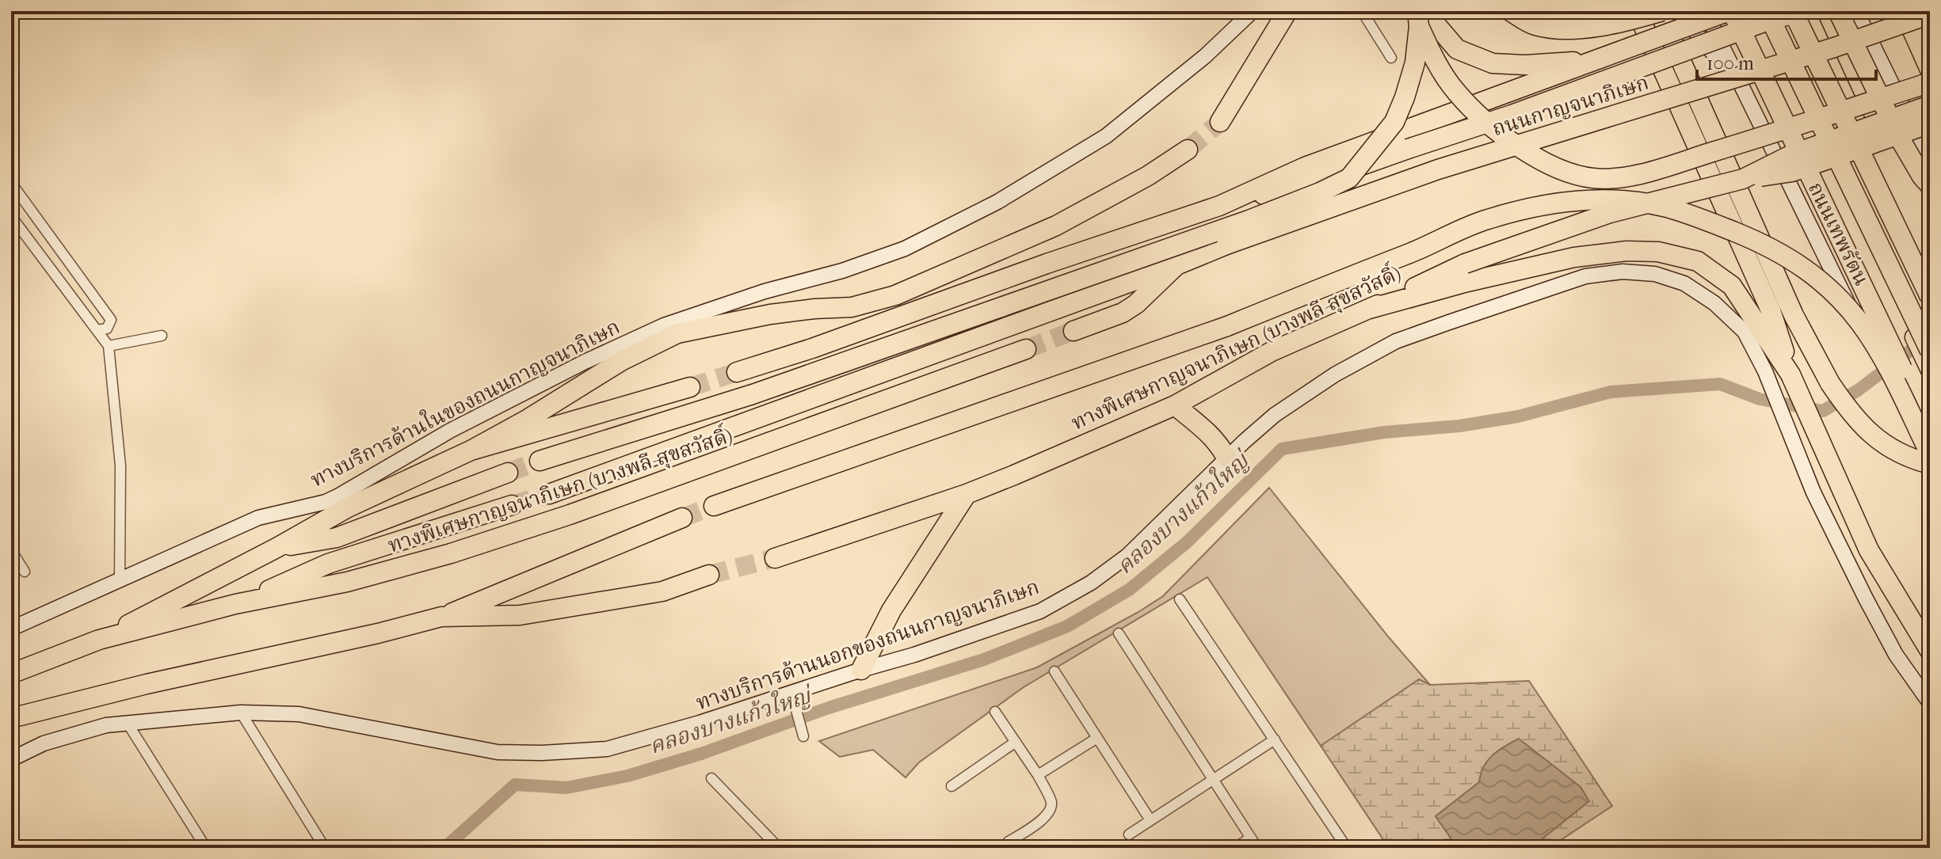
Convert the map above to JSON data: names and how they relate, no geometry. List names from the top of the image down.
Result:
{
  "streets": {
    "highway": ["ถนนกาญจนาภิเษก", "ถนนเทพรัตน", "ทางพิเศษกาญจนาภิเษก (บางพลี-สุขสวัสดิ์)"],
    "main road": ["ทางบริการด้านในของถนนกาญจนาภิเษก", "ทางบริการด้านนอกของถนนกาญจนาภิเษก"]
  },
  "water": ["คลองบางแก้วใหญ่"],
  "scale_bar": "100 m"
}
